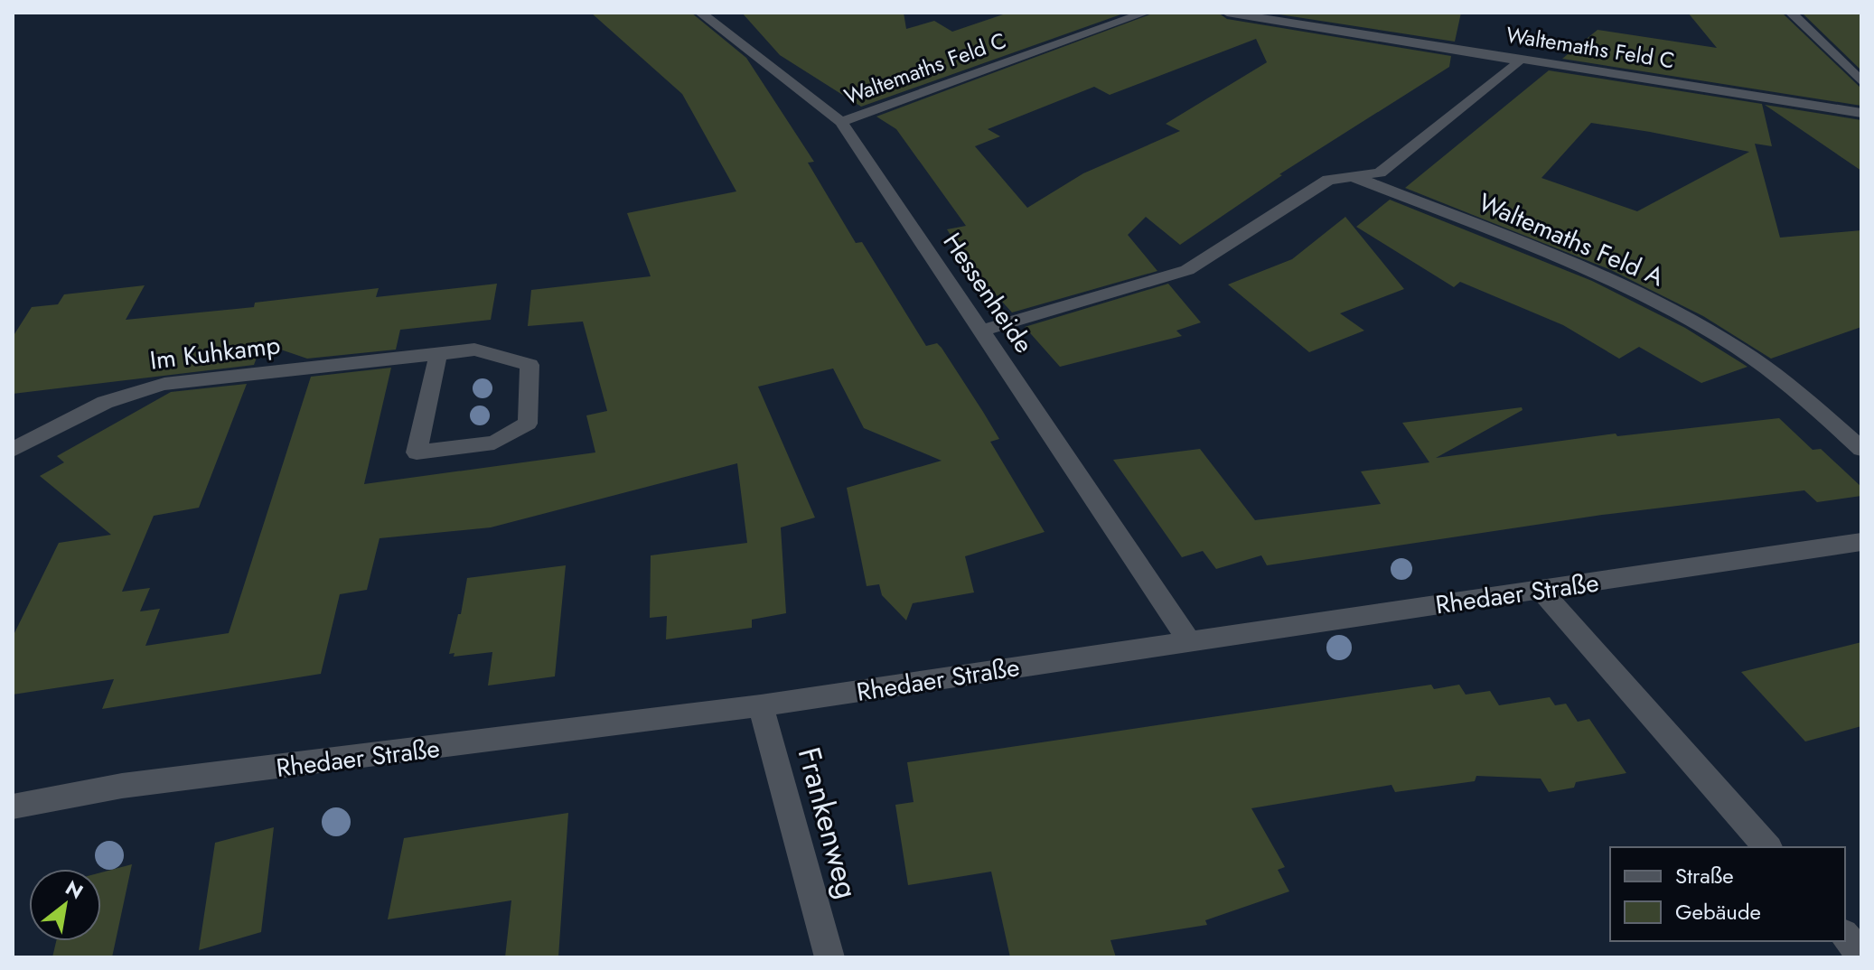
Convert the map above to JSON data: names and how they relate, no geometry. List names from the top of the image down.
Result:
{
  "streets": {
    "street": [
      "Waltemaths Feld C",
      "Waltemaths Feld A",
      "Hessenheide",
      "Im Kuhkamp",
      "Rhedaer Straße",
      "Frankenweg"
    ]
  },
  "crossings": [
    ["Waltemaths Feld C", "Hessenheide"],
    ["Hessenheide", "Rhedaer Straße"],
    ["Rhedaer Straße", "Frankenweg"]
  ],
  "legend": ["Straße", "Gebäude"],
  "north": "top right"
}
